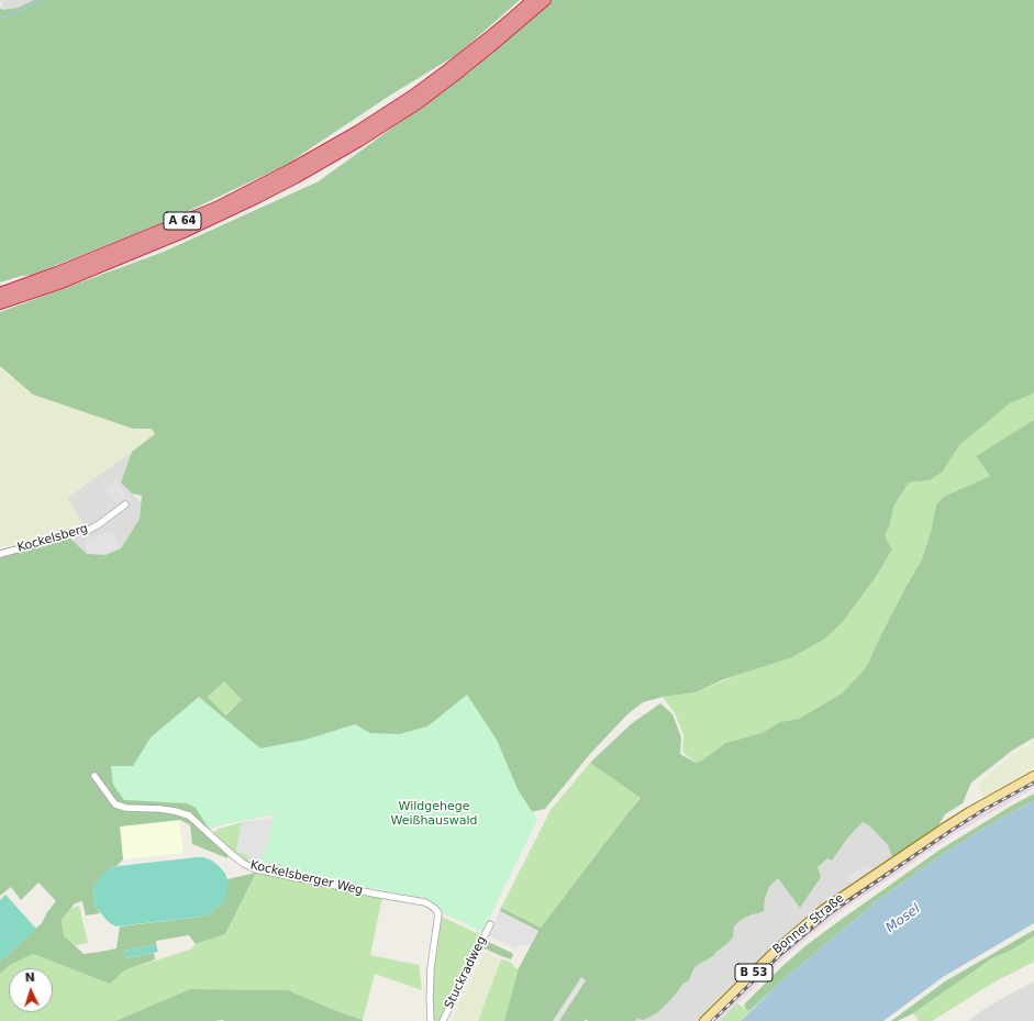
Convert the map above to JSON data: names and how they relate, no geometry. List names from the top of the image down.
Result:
{
  "streets": {
    "highway": ["A 64"],
    "main road": ["Bonner Straße", "B 53"],
    "street": ["Kockelsberg", "Kockelsberger Weg", "Stuckradweg"]
  },
  "water": ["Mosel"],
  "parks": ["Wildgehege Weißhauswald"],
  "north": "top"
}
